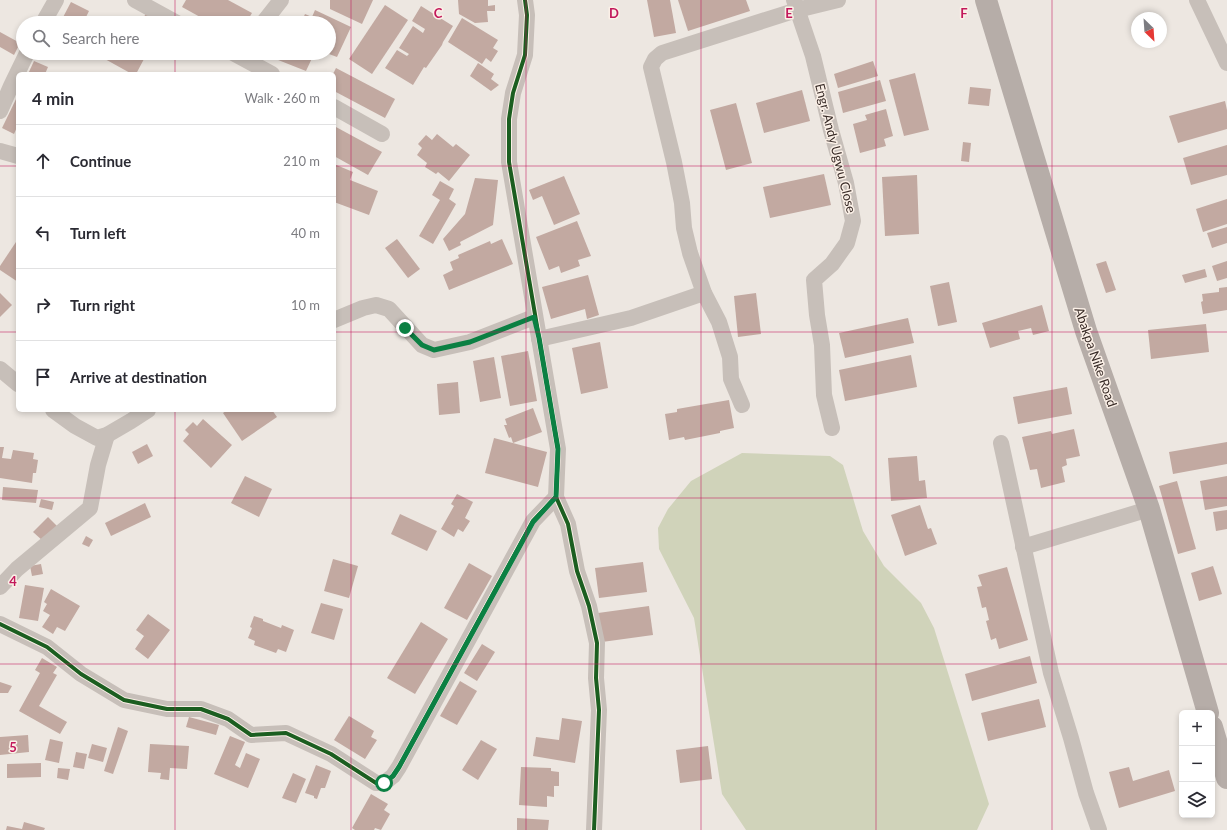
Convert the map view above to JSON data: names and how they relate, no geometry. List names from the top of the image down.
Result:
{
  "streets": {
    "main road": ["Abakpa Nike Road"],
    "street": ["Engr. Andy Ugwu Close"]
  },
  "north": "bottom right",
  "page": {
    "search": "Search here",
    "heading": ["4 min", "Walk · 260 m"],
    "list": [
      ["Continue", "210 m"],
      ["Turn left", "40 m"],
      ["Turn right", "10 m"],
      "Arrive at destination"
    ],
    "map_buttons": ["+", "−"]
  },
  "grid": {
    "columns": [
      "C",
      "D",
      "E",
      "F"
    ],
    "rows": ["4", "5"]
  }
}
